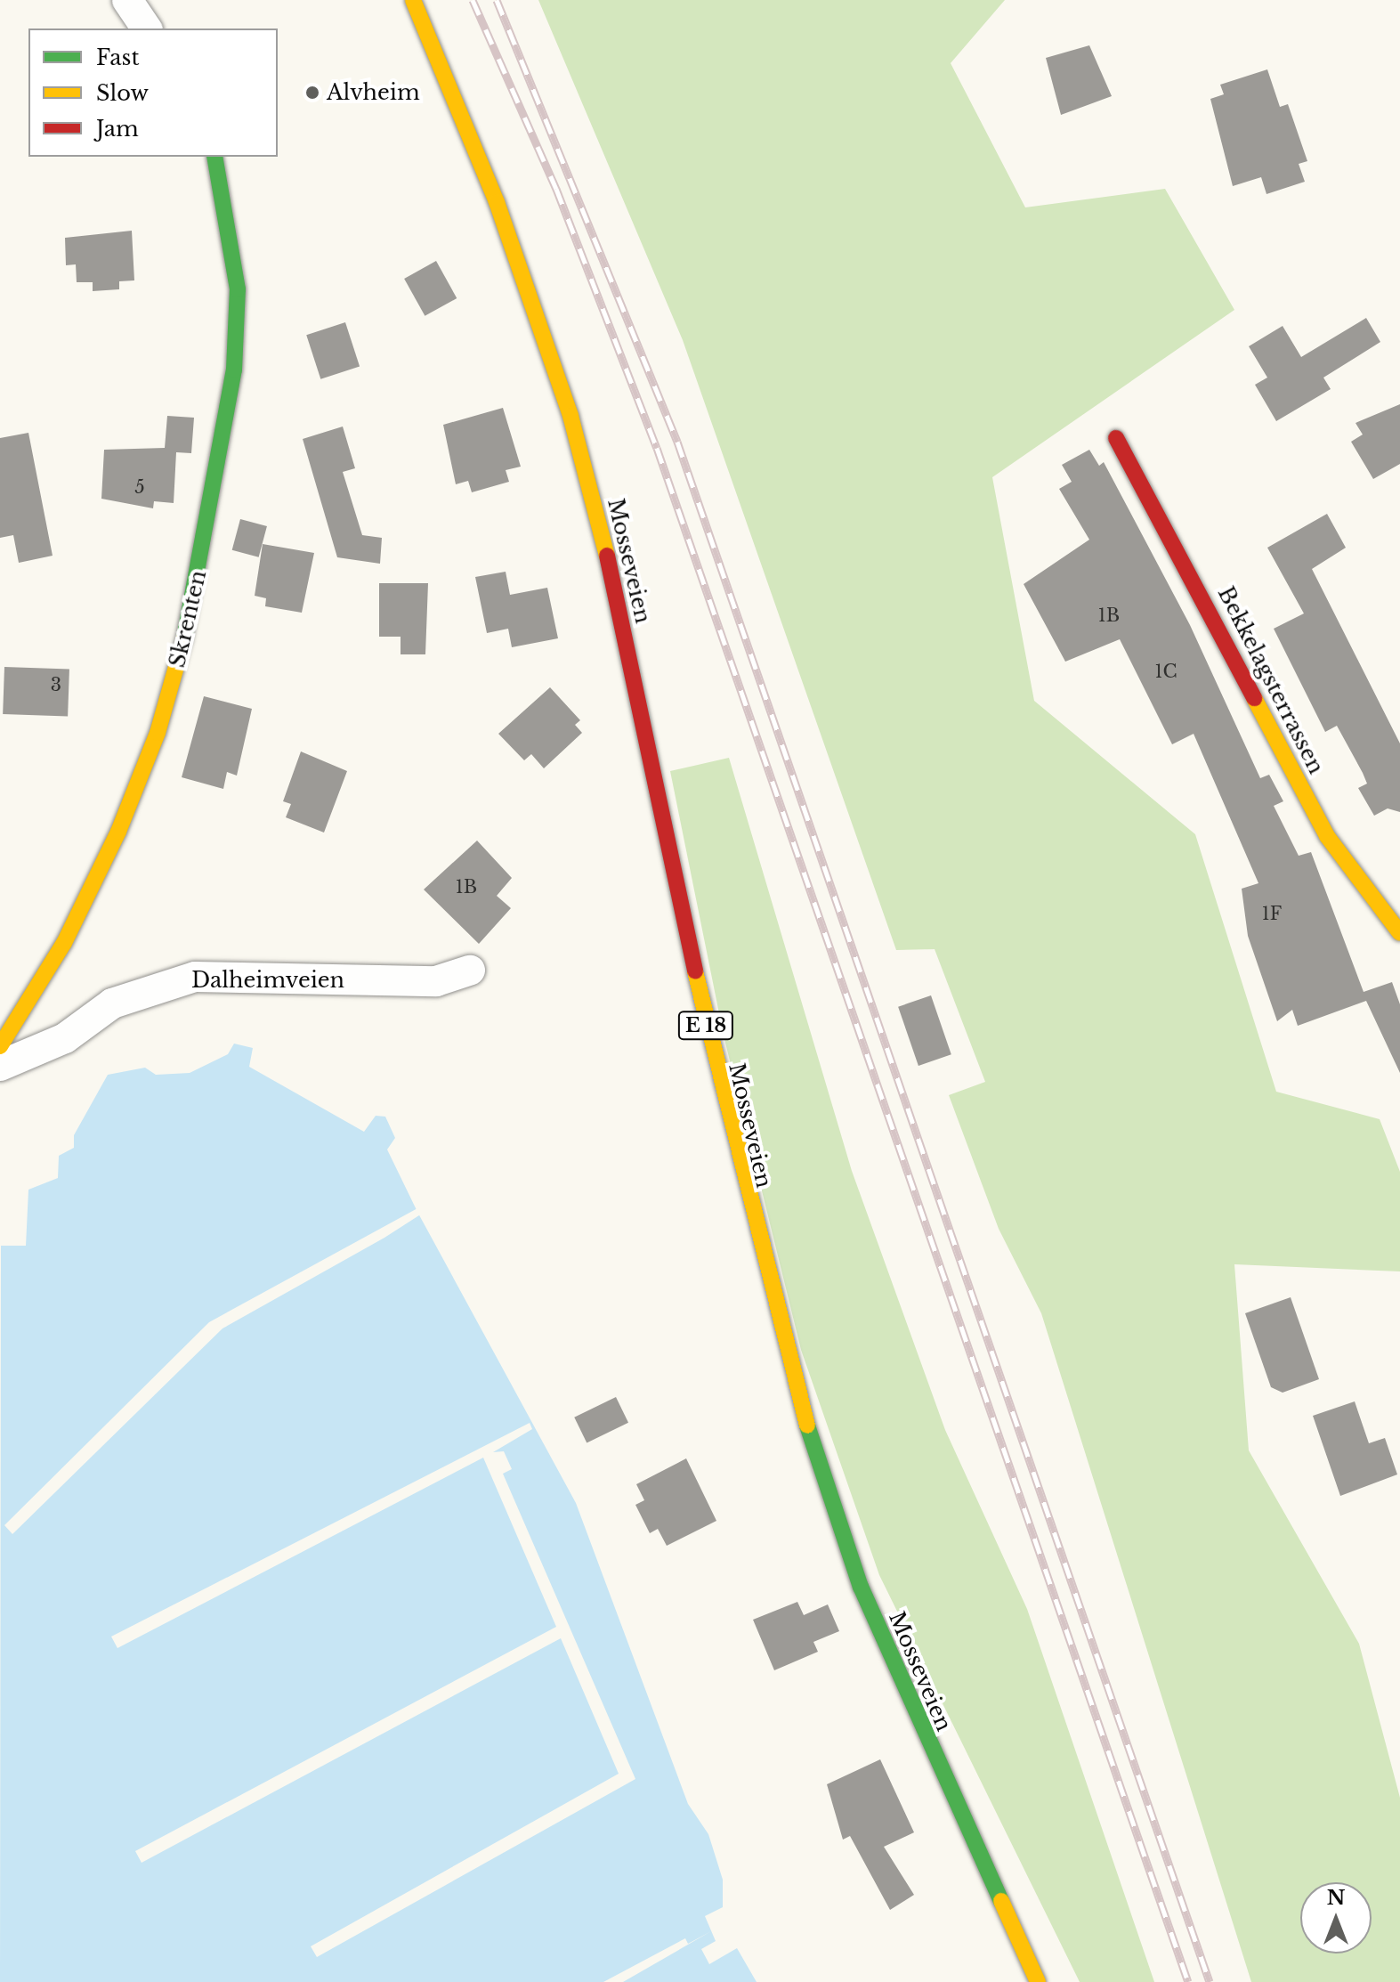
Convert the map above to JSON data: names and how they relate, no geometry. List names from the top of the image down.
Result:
{
  "streets": {
    "main road": [
      "Mosseveien",
      "Skrenten",
      "Bekkelagsterrassen",
      "E 18"
    ],
    "street": ["Dalheimveien"]
  },
  "places": ["Alvheim"],
  "house_numbers": [
    "5",
    "1B",
    "1C",
    "3",
    "1B",
    "1F"
  ],
  "legend": ["Fast", "Slow", "Jam"],
  "north": "top"
}
